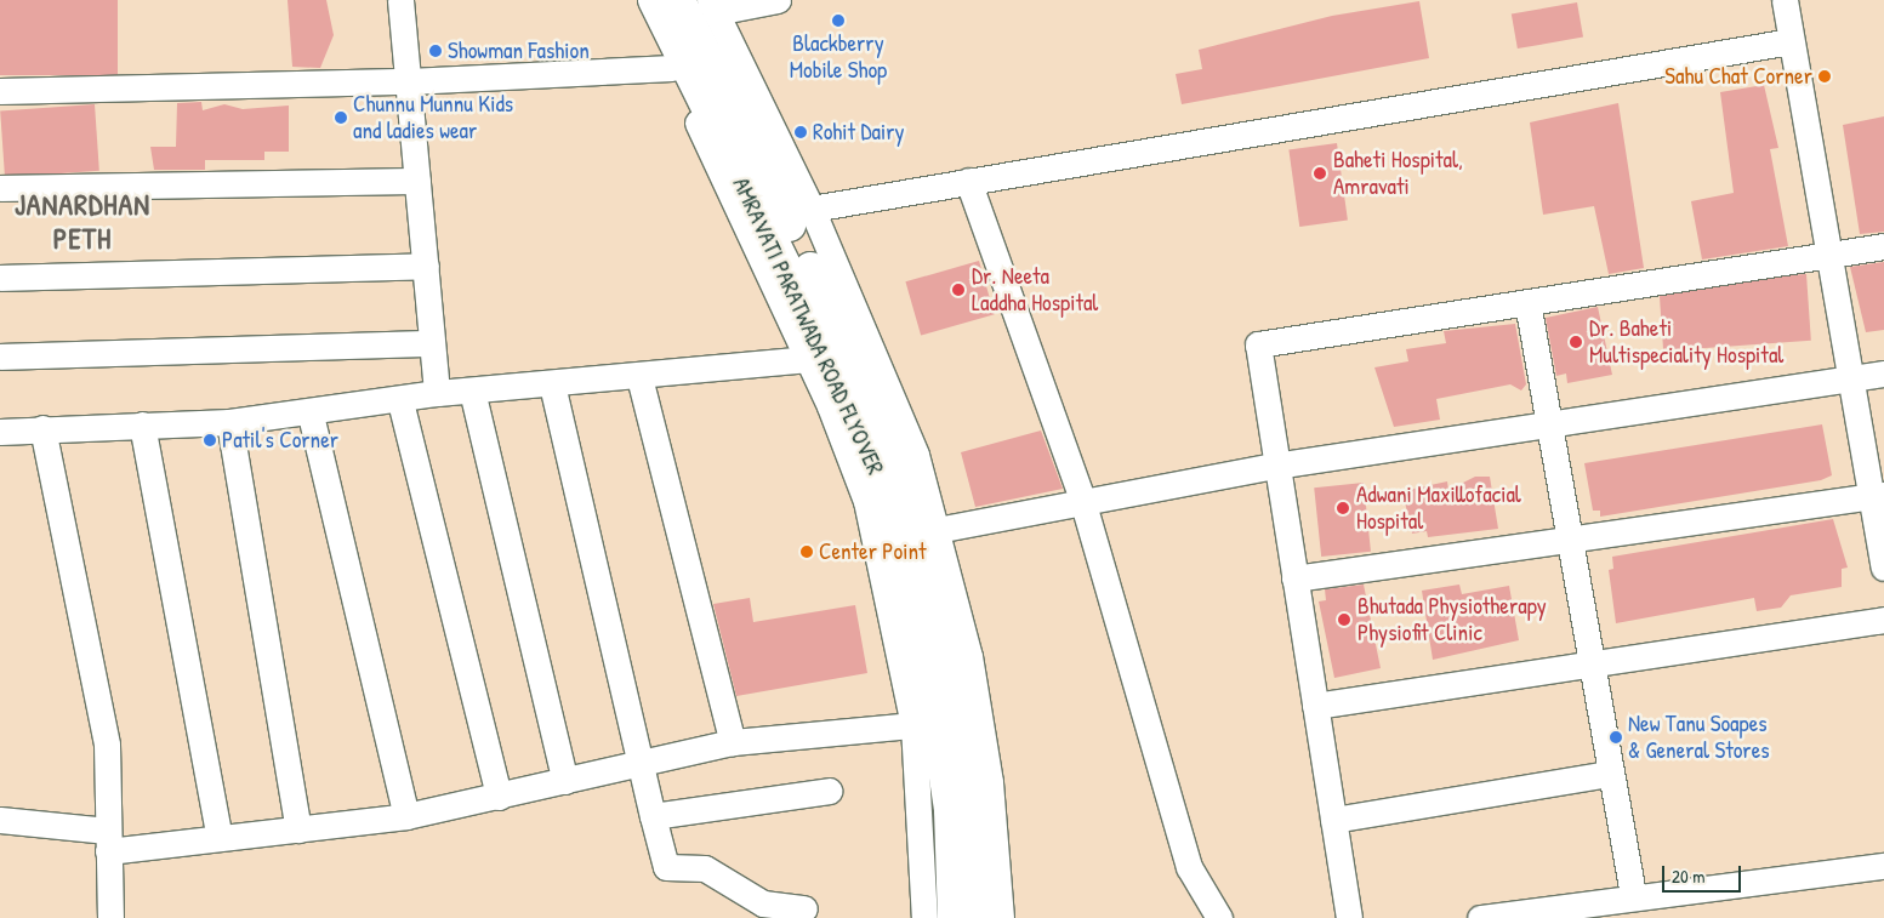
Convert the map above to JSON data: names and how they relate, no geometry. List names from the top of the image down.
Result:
{
  "streets": {
    "main road": ["AMRAVATI PARATWADA ROAD FLYOVER"]
  },
  "districts": ["JANARDHAN PETH"],
  "places": [
    "Blackberry Mobile Shop",
    "Showman Fashion",
    "Sahu Chat Corner",
    "Chunnu Munnu Kids and ladies wear",
    "Rohit Dairy",
    "Baheti Hospital, Amravati",
    "Dr. Neeta Laddha Hospital",
    "Dr. Baheti Multispeciality Hospital",
    "Patil's Corner",
    "Adwani Maxillofacial Hospital",
    "Center Point",
    "Bhutada Physiotherapy Physiofit Clinic",
    "New Tanu Soapes & General Stores"
  ],
  "scale_bar": "20 m"
}
